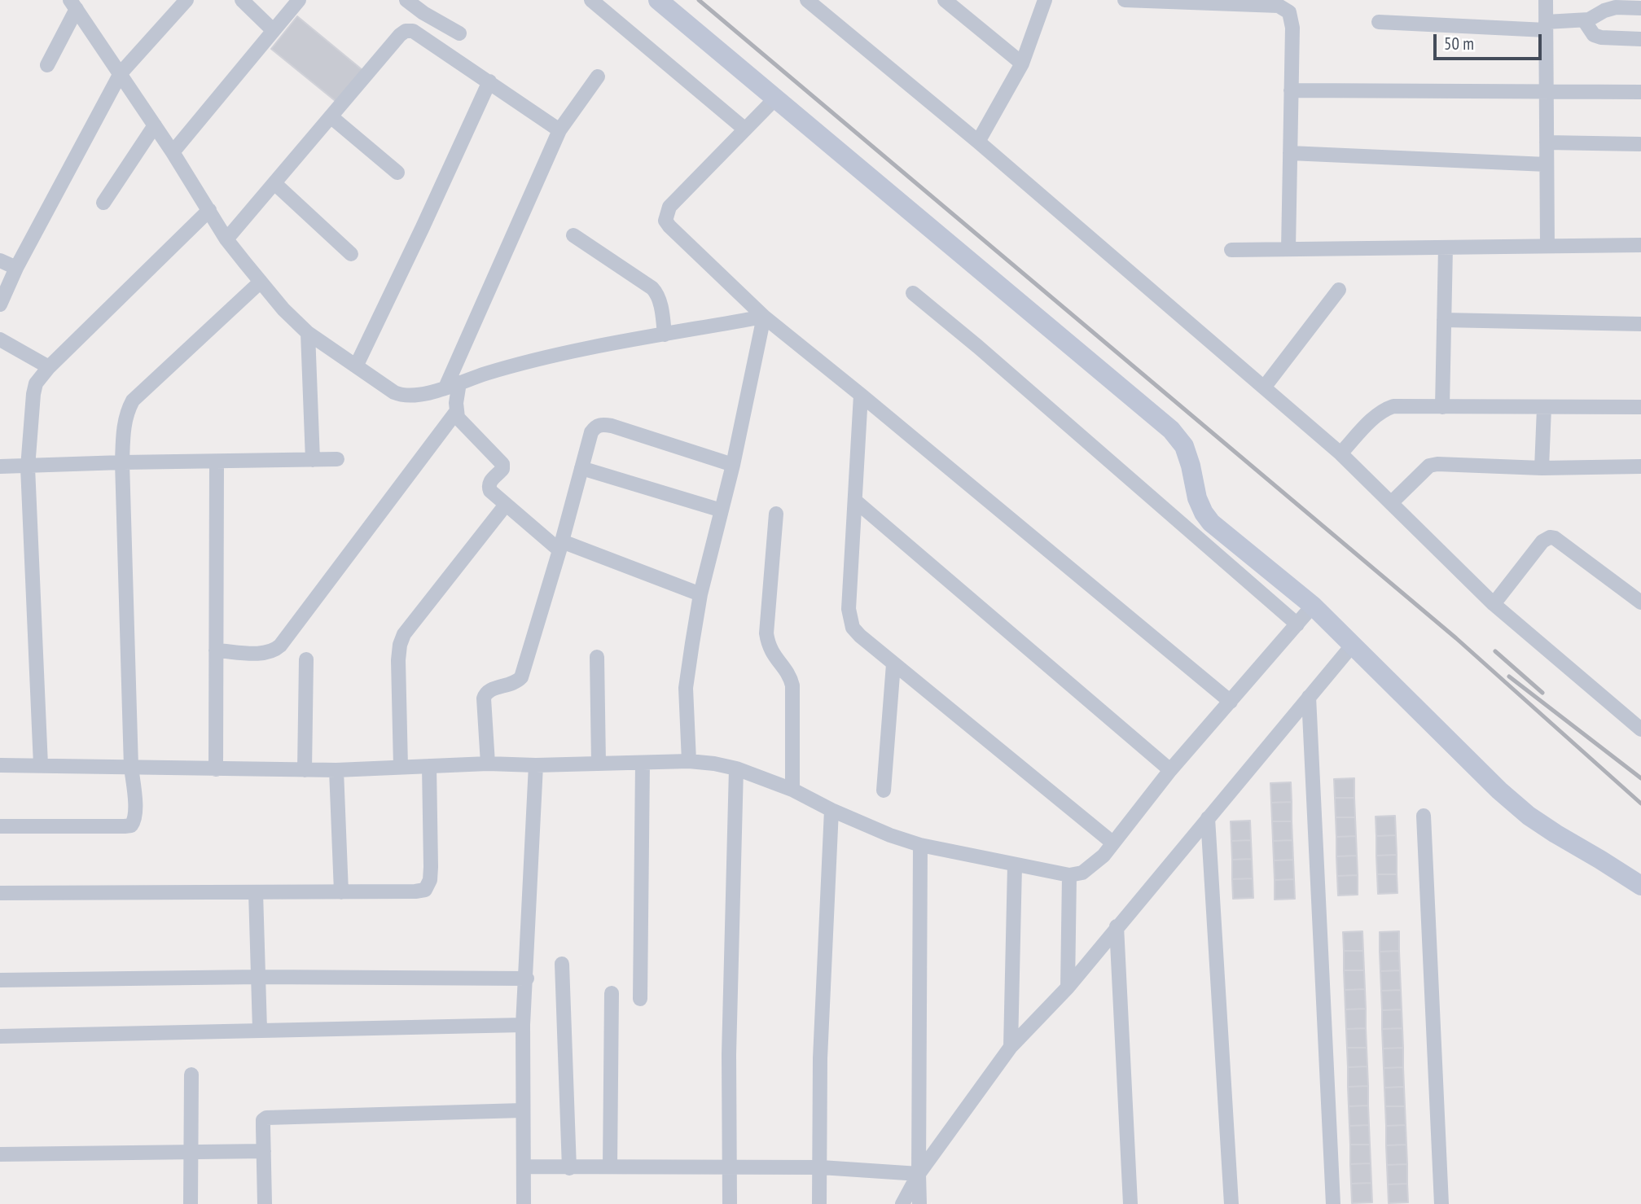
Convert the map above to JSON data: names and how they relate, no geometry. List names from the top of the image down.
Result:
{
  "scale_bar": "50 m"
}
